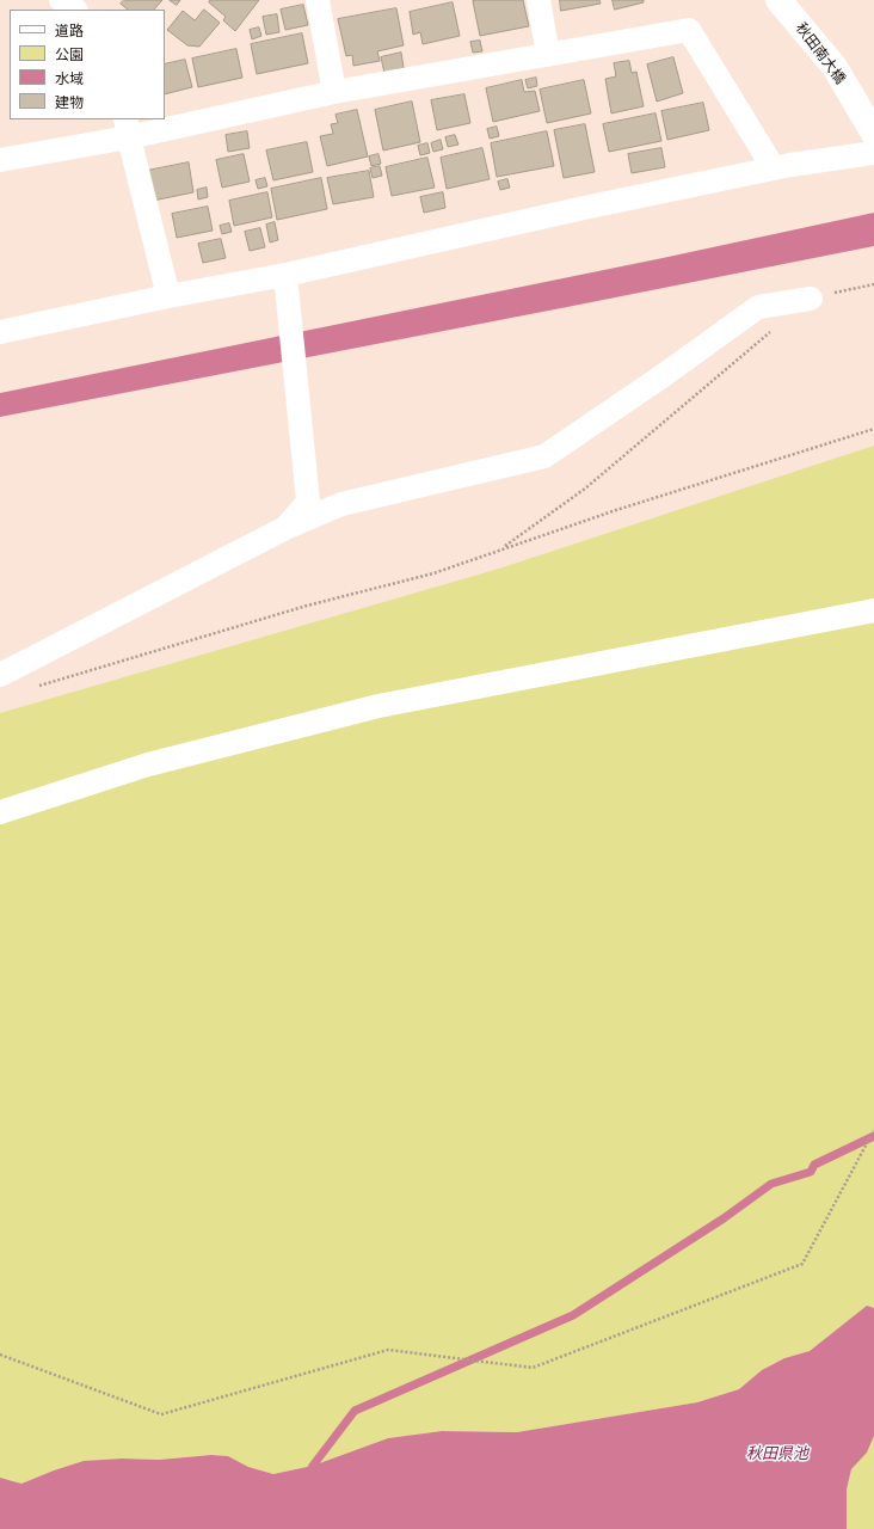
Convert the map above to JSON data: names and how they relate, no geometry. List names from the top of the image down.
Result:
{
  "streets": {
    "street": ["秋田南大橋"]
  },
  "water": ["秋田県池"],
  "legend": [
    "道路",
    "公園",
    "水域",
    "建物"
  ]
}
